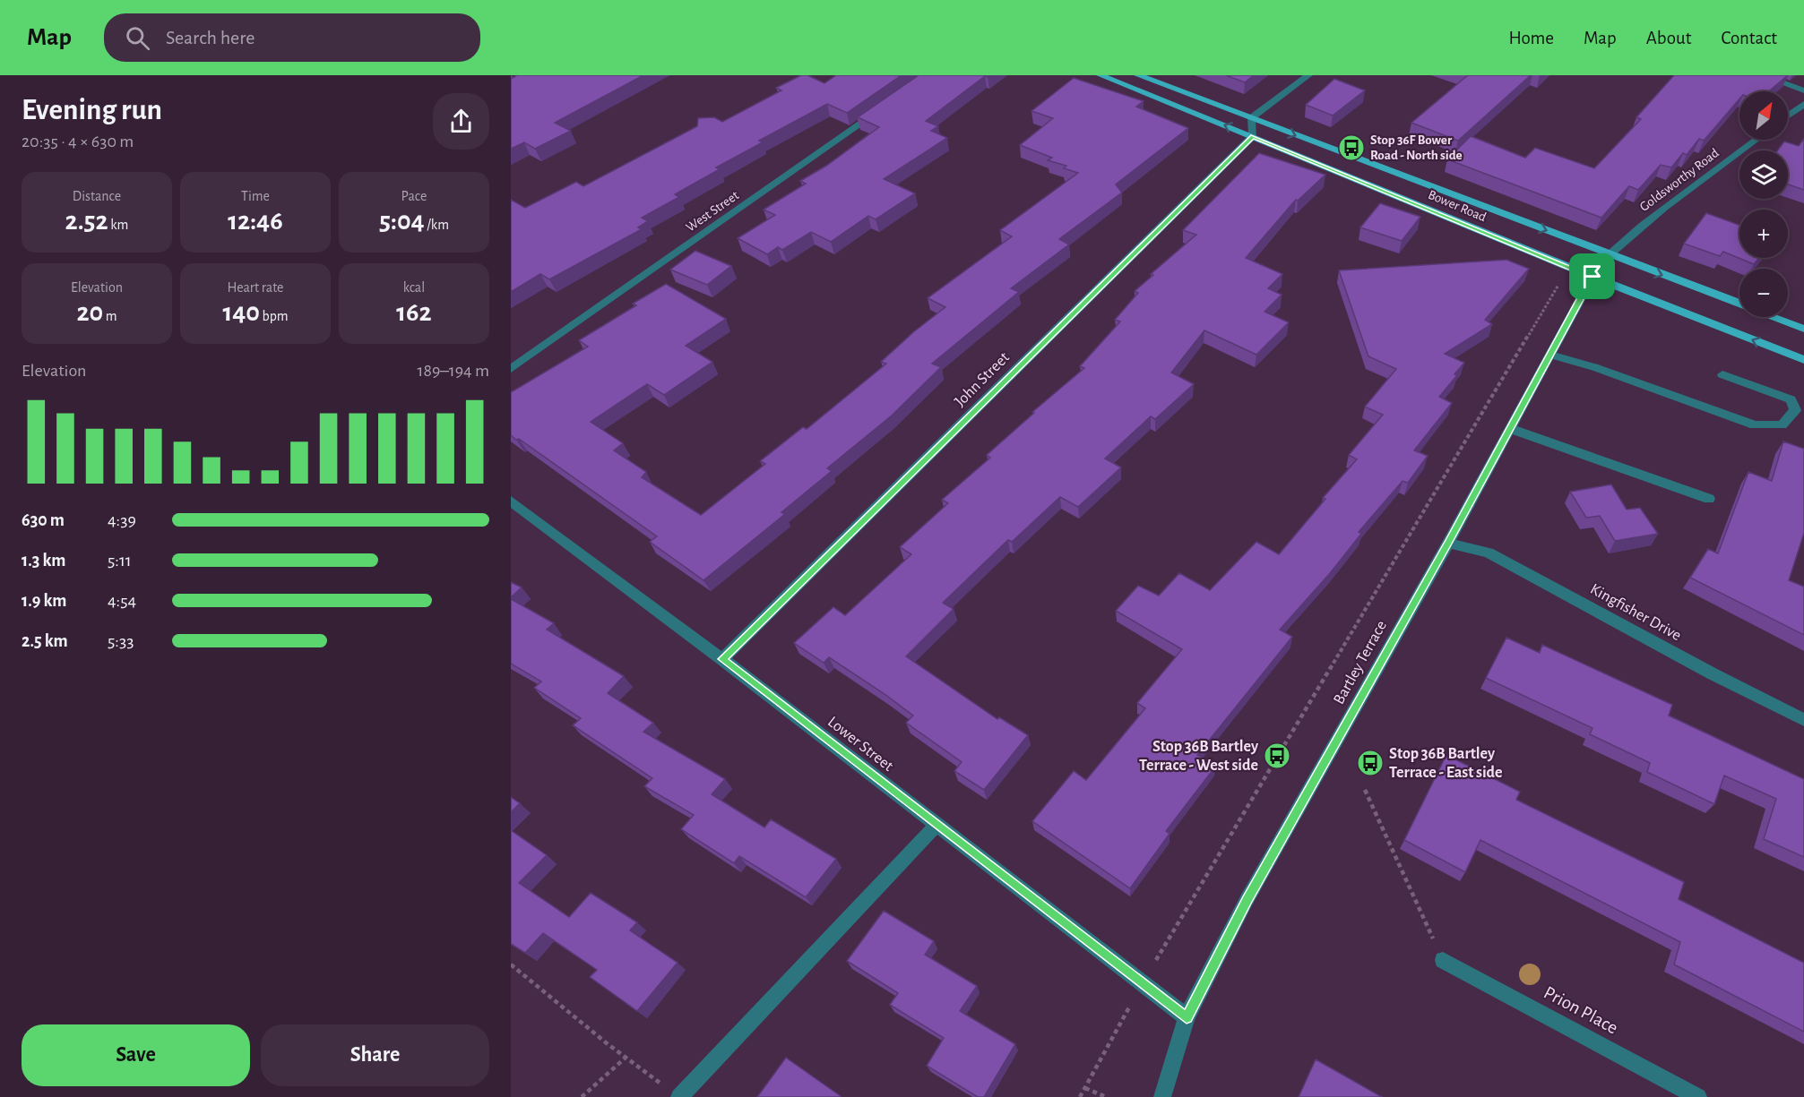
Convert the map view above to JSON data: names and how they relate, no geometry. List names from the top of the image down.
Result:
{
  "streets": {
    "main road": ["Bower Road"],
    "street": [
      "Goldsworthy Road",
      "West Street",
      "John Street",
      "Kingfisher Drive",
      "Bartley Terrace",
      "Lower Street",
      "Prion Place"
    ]
  },
  "crossings": [
    ["Goldsworthy Road", "Bower Road"],
    ["Goldsworthy Road", "Bartley Terrace"],
    ["Bower Road", "John Street"],
    ["Bower Road", "Bartley Terrace"],
    ["John Street", "Lower Street"],
    ["Kingfisher Drive", "Bartley Terrace"],
    ["Bartley Terrace", "Lower Street"]
  ],
  "places": {
    "bus stop": ["Stop 36F Bower Road - North side", "Stop 36B Bartley Terrace - West side", "Stop 36B Bartley Terrace - East side"]
  },
  "north": "top right",
  "page": {
    "header": "Map",
    "search": "Search here",
    "nav": [
      "Home",
      "Map",
      "About",
      "Contact"
    ],
    "heading": ["Evening run", "20:35 · 4 × 630 m"],
    "map_buttons": ["+", "−"],
    "stats": [
      ["Distance", "2.52 km"],
      ["Time", "12:46"],
      ["Pace", "5:04 /km"],
      ["Elevation", "20 m"],
      ["Heart rate", "140 bpm"],
      ["kcal", "162"]
    ],
    "chart": ["Elevation", "189–194 m"],
    "list": [
      {
        "name": "630 m",
        "note": "4:39"
      },
      {
        "name": "1.3 km",
        "note": "5:11"
      },
      {
        "name": "1.9 km",
        "note": "4:54"
      },
      {
        "name": "2.5 km",
        "note": "5:33"
      }
    ],
    "buttons": ["Save", "Share"]
  }
}
